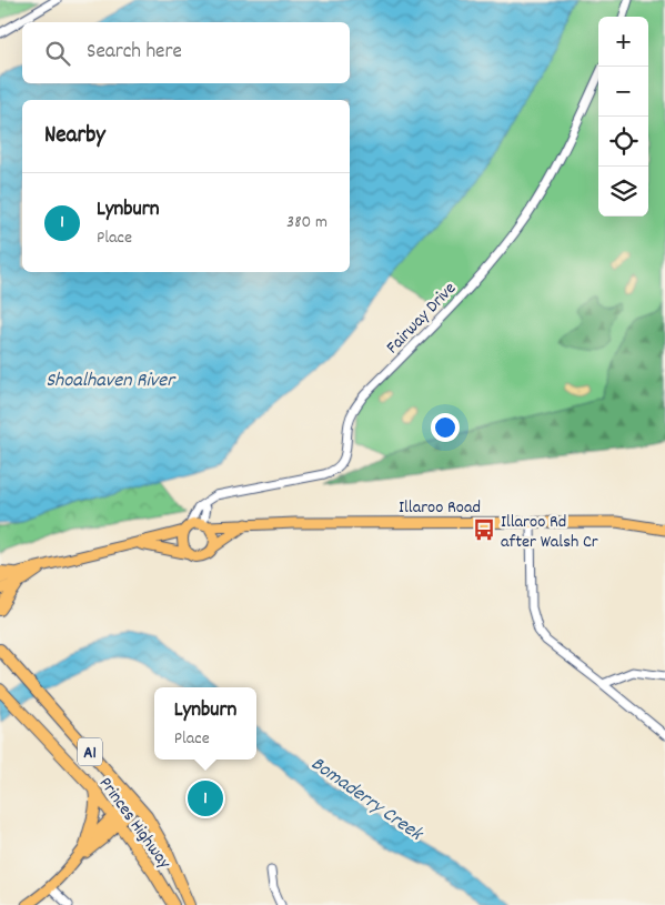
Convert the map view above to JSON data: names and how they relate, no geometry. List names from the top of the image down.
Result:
{
  "streets": {
    "highway": ["A1", "Princes Highway"],
    "main road": ["Illaroo Road"],
    "street": ["Fairway Drive"]
  },
  "water": ["Shoalhaven River", "Bomaderry Creek"],
  "places": {
    "bus stop": ["Illaroo Rd after Walsh Cr"]
  },
  "page": {
    "map_buttons": ["+", "−"],
    "search": "Search here",
    "heading": "Nearby",
    "list": [
      {
        "mark": "1",
        "name": "Lynburn",
        "note": "Place",
        "value": "380 m"
      }
    ],
    "popup": ["Lynburn", "Place"],
    "pins": "1"
  }
}
